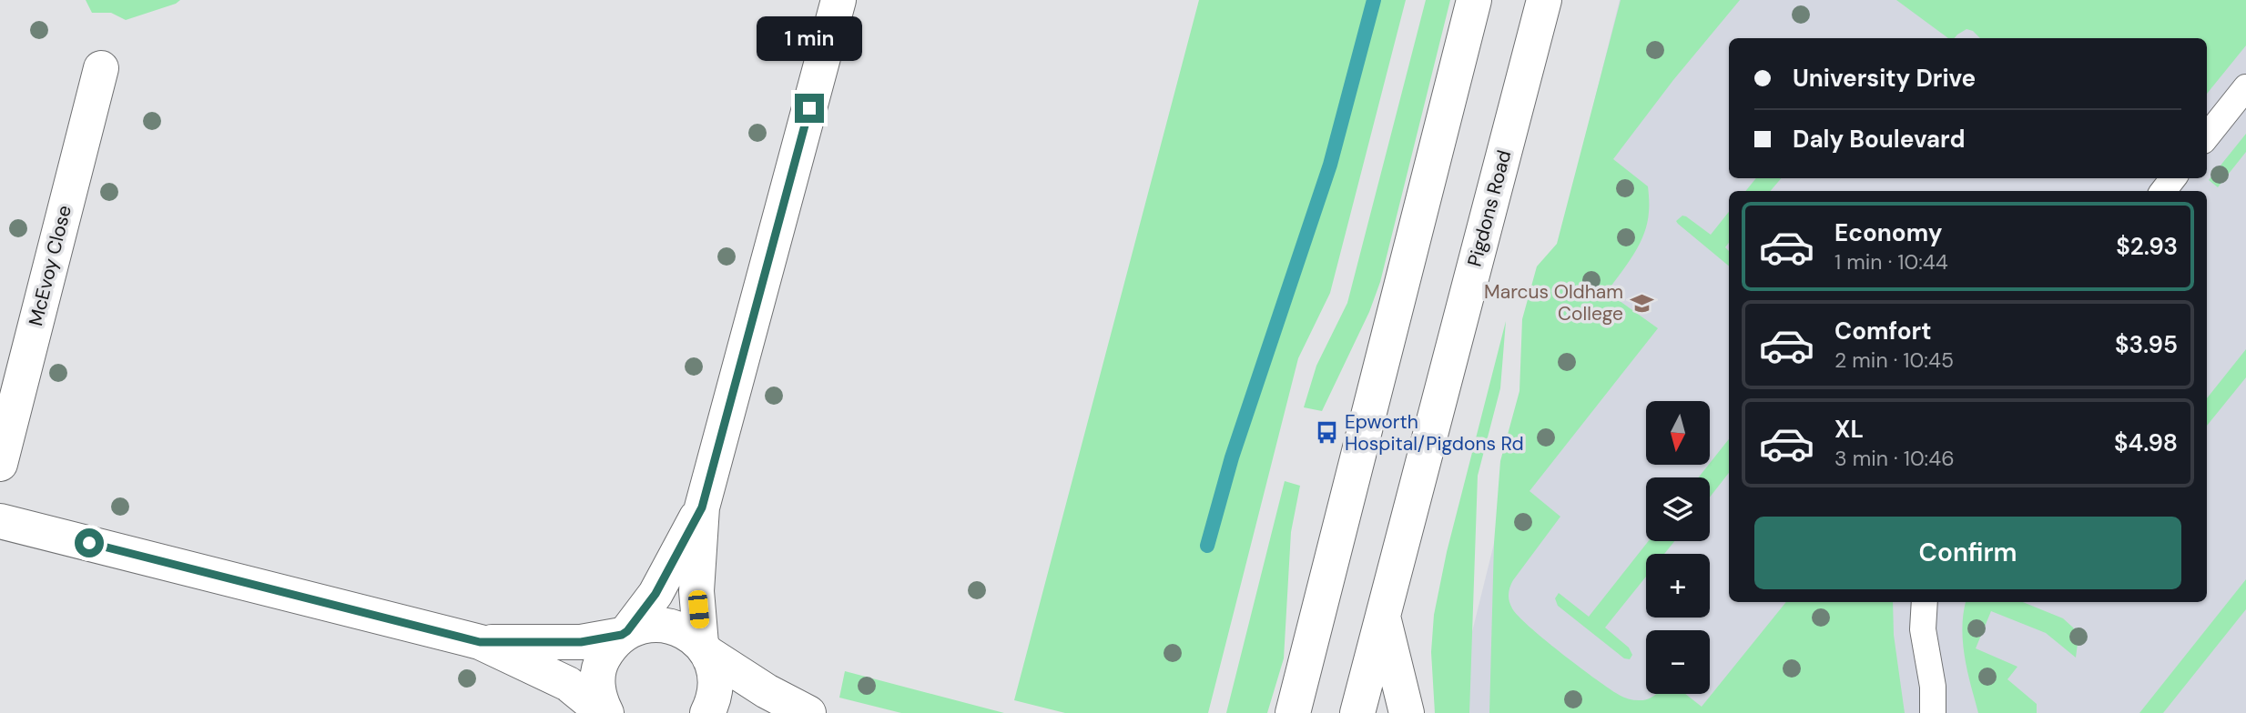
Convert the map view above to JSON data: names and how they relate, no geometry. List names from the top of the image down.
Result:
{
  "streets": {
    "street": ["Pigdons Road", "McEvoy Close"]
  },
  "places": {
    "school or university": ["Marcus Oldham College"],
    "bus stop": ["Epworth Hospital/Pigdons Rd"]
  },
  "north": "bottom",
  "page": {
    "bubble": "1 min",
    "banner": ["University Drive", "Daly Boulevard"],
    "list": [
      {
        "name": "Economy",
        "note": "1 min · 10:44",
        "value": "$2.93"
      },
      {
        "name": "Comfort",
        "note": "2 min · 10:45",
        "value": "$3.95"
      },
      {
        "name": "XL",
        "note": "3 min · 10:46",
        "value": "$4.98"
      }
    ],
    "map_buttons": ["+", "−"],
    "buttons": "Confirm"
  }
}
